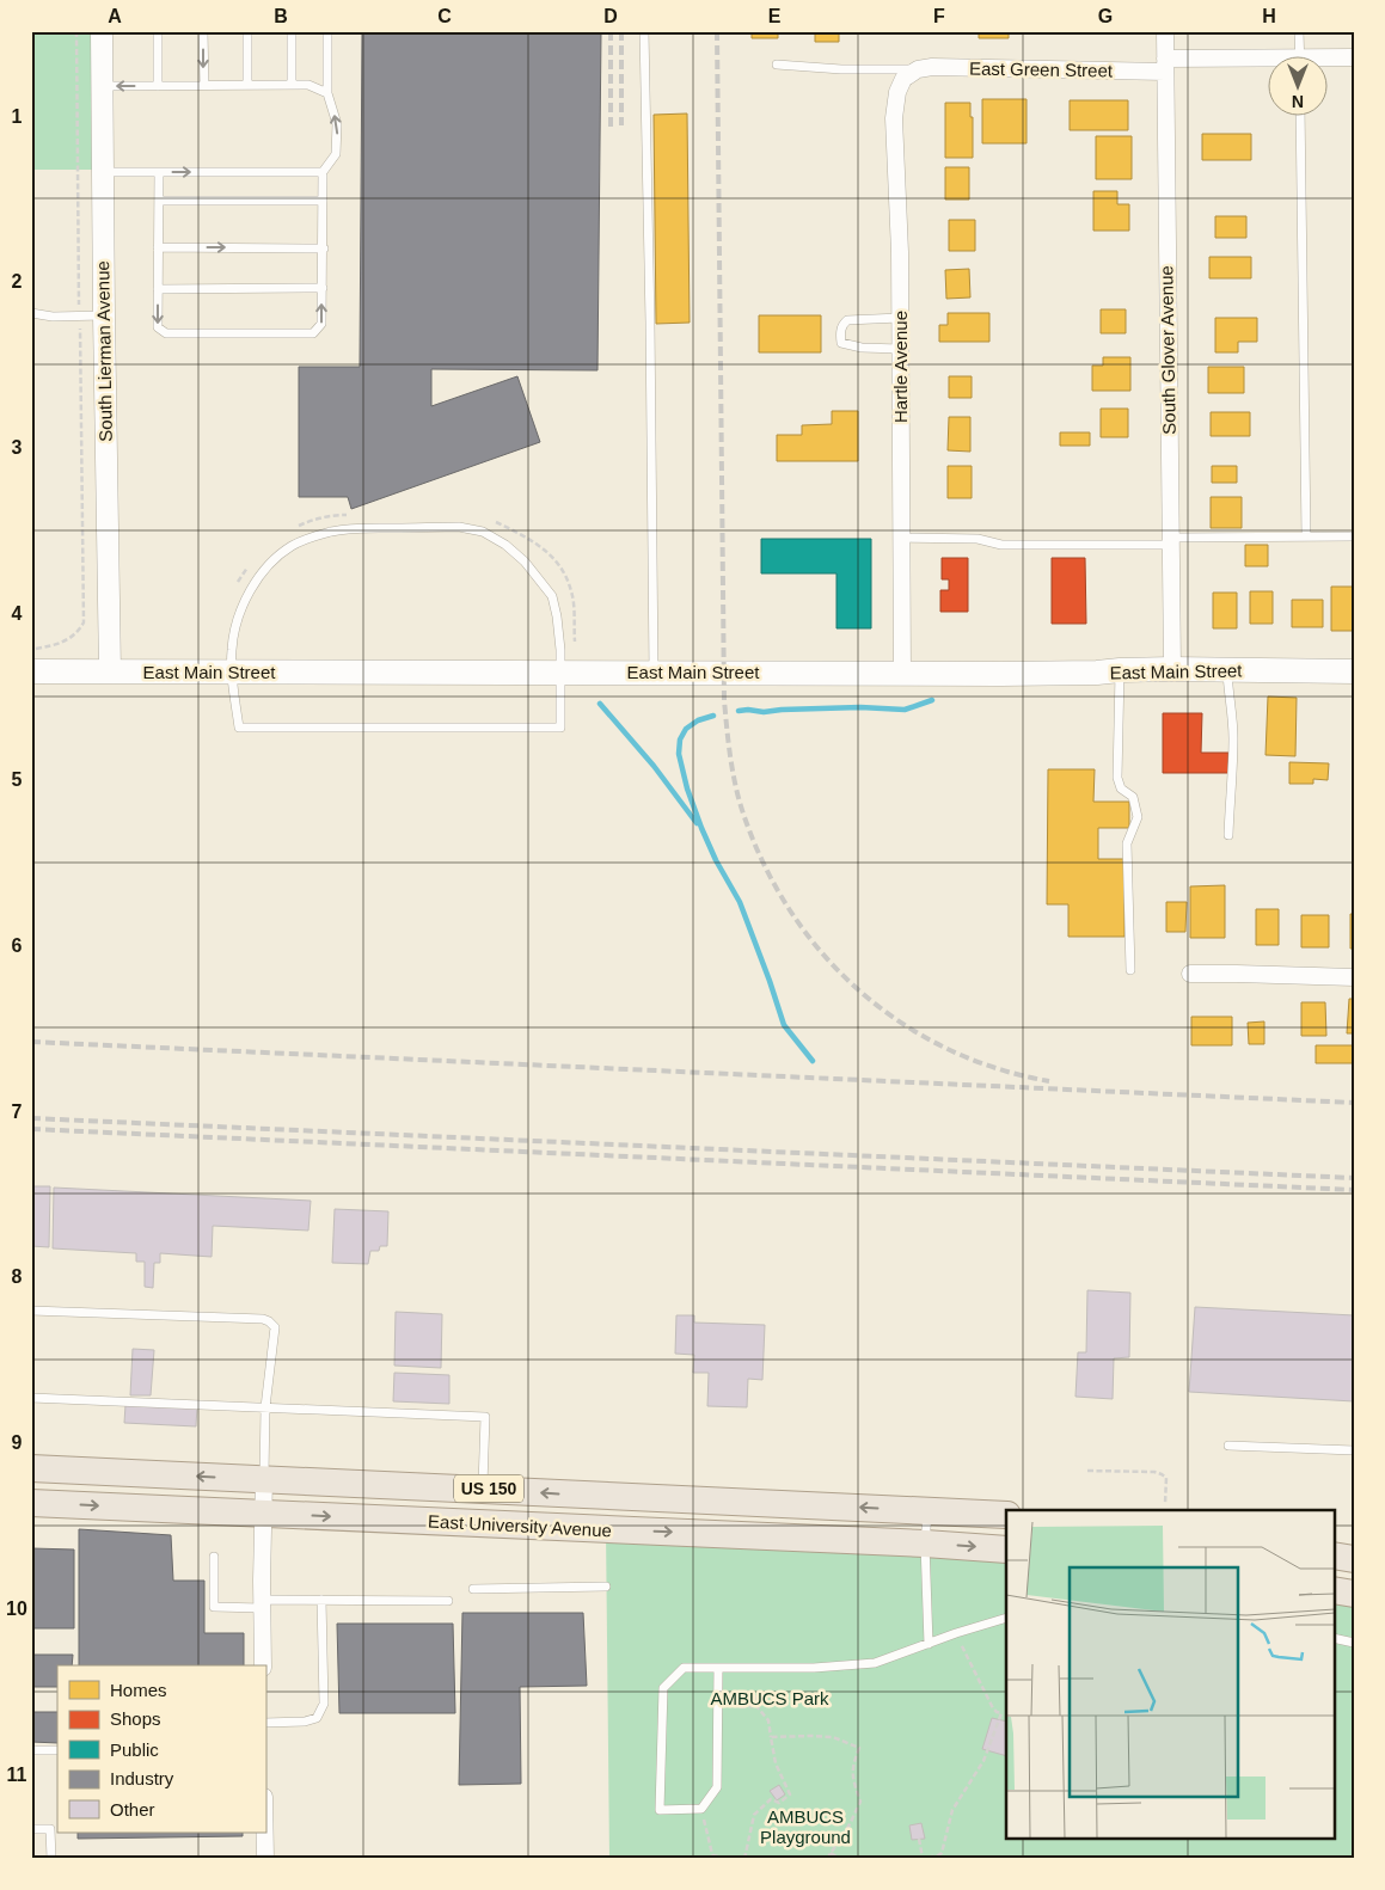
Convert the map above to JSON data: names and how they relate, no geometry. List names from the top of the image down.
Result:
{
  "streets": {
    "main road": ["East Main Street", "US 150", "East University Avenue"],
    "street": [
      "East Green Street",
      "South Glover Avenue",
      "South Lierman Avenue",
      "Hartle Avenue"
    ]
  },
  "crossings": [
    ["East Green Street", "South Glover Avenue"],
    ["East Green Street", "Hartle Avenue"],
    ["South Glover Avenue", "East Main Street"],
    ["South Lierman Avenue", "East Main Street"],
    ["Hartle Avenue", "East Main Street"]
  ],
  "parks": ["AMBUCS Park", "AMBUCS Playground"],
  "legend": [
    "Homes",
    "Shops",
    "Public",
    "Industry",
    "Other"
  ],
  "north": "bottom",
  "grid": {
    "columns": [
      "A",
      "B",
      "C",
      "D",
      "E",
      "F",
      "G",
      "H"
    ],
    "rows": [
      "1",
      "2",
      "3",
      "4",
      "5",
      "6",
      "7",
      "8",
      "9",
      "10",
      "11"
    ]
  }
}
